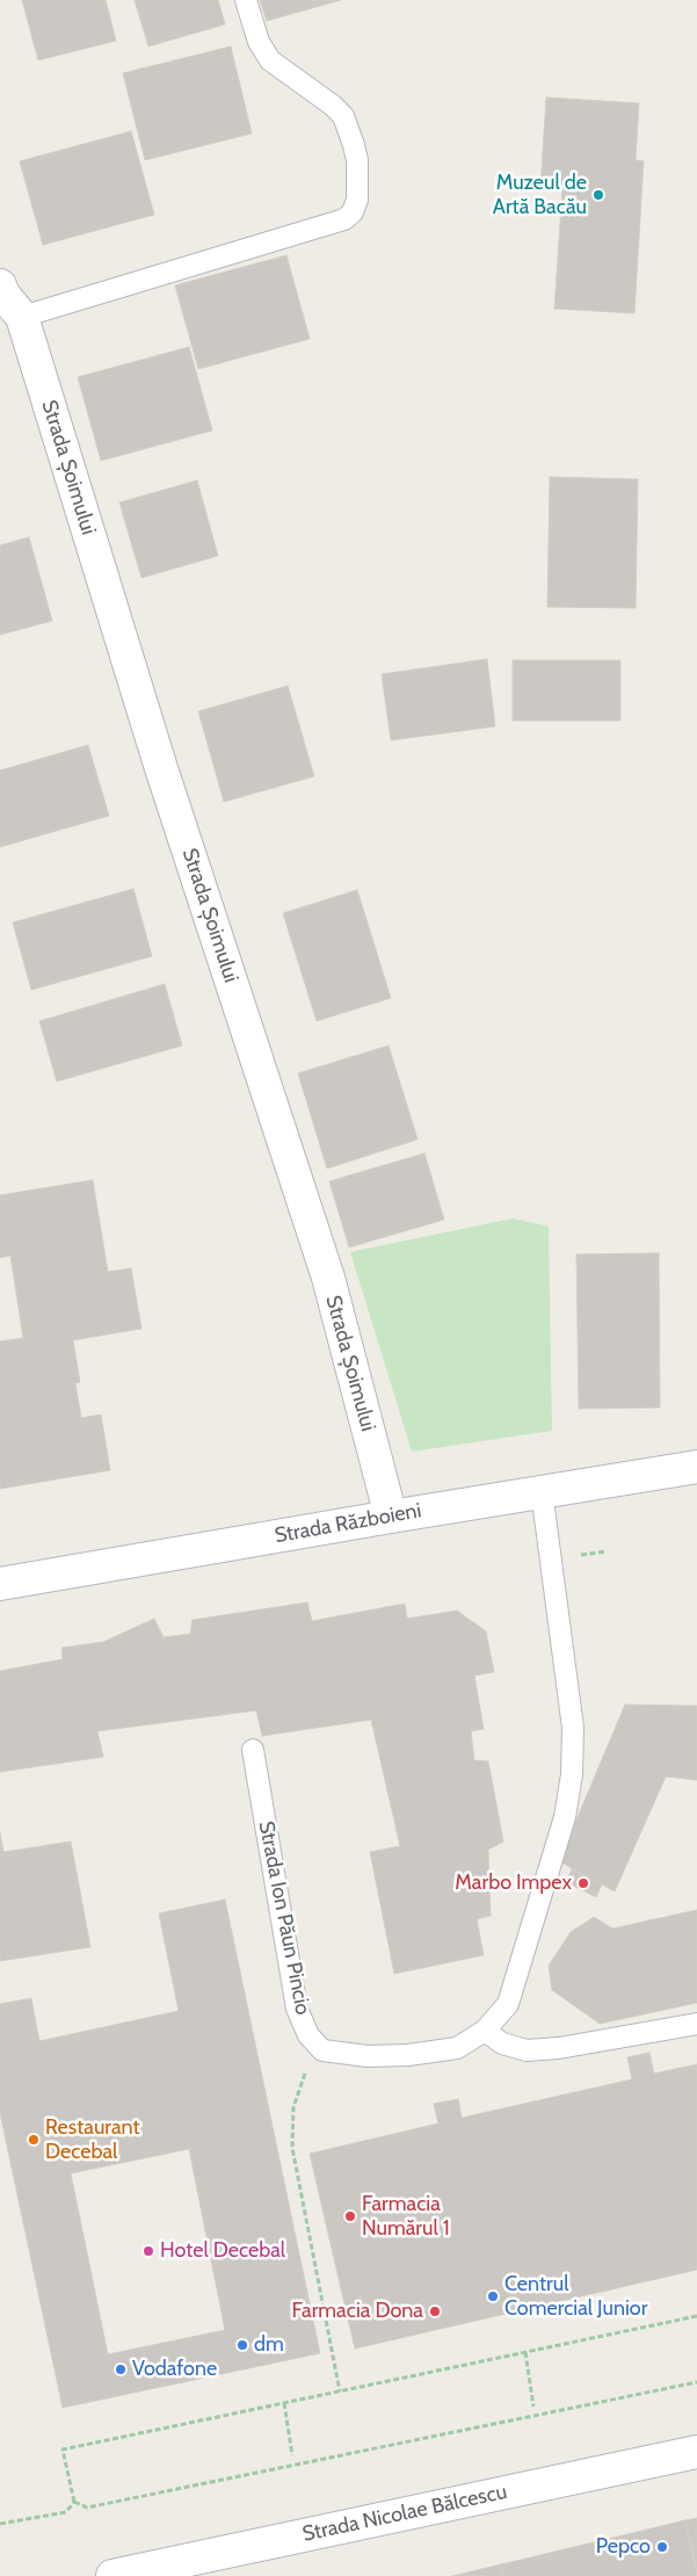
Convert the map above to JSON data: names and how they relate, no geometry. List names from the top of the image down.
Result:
{
  "streets": {
    "street": ["Strada Șoimului", "Strada Războieni", "Strada Nicolae Bălcescu"],
    "lane": ["Strada Ion Păun Pincio"]
  },
  "crossings": [
    ["Strada Șoimului", "Strada Războieni"]
  ],
  "places": [
    "Muzeul de Artă Bacău",
    "Marbo Impex",
    "Restaurant Decebal",
    "Farmacia Numărul 1",
    "Hotel Decebal",
    "Centrul Comercial Junior",
    "Farmacia Dona",
    "dm",
    "Vodafone",
    "Pepco"
  ]
}
